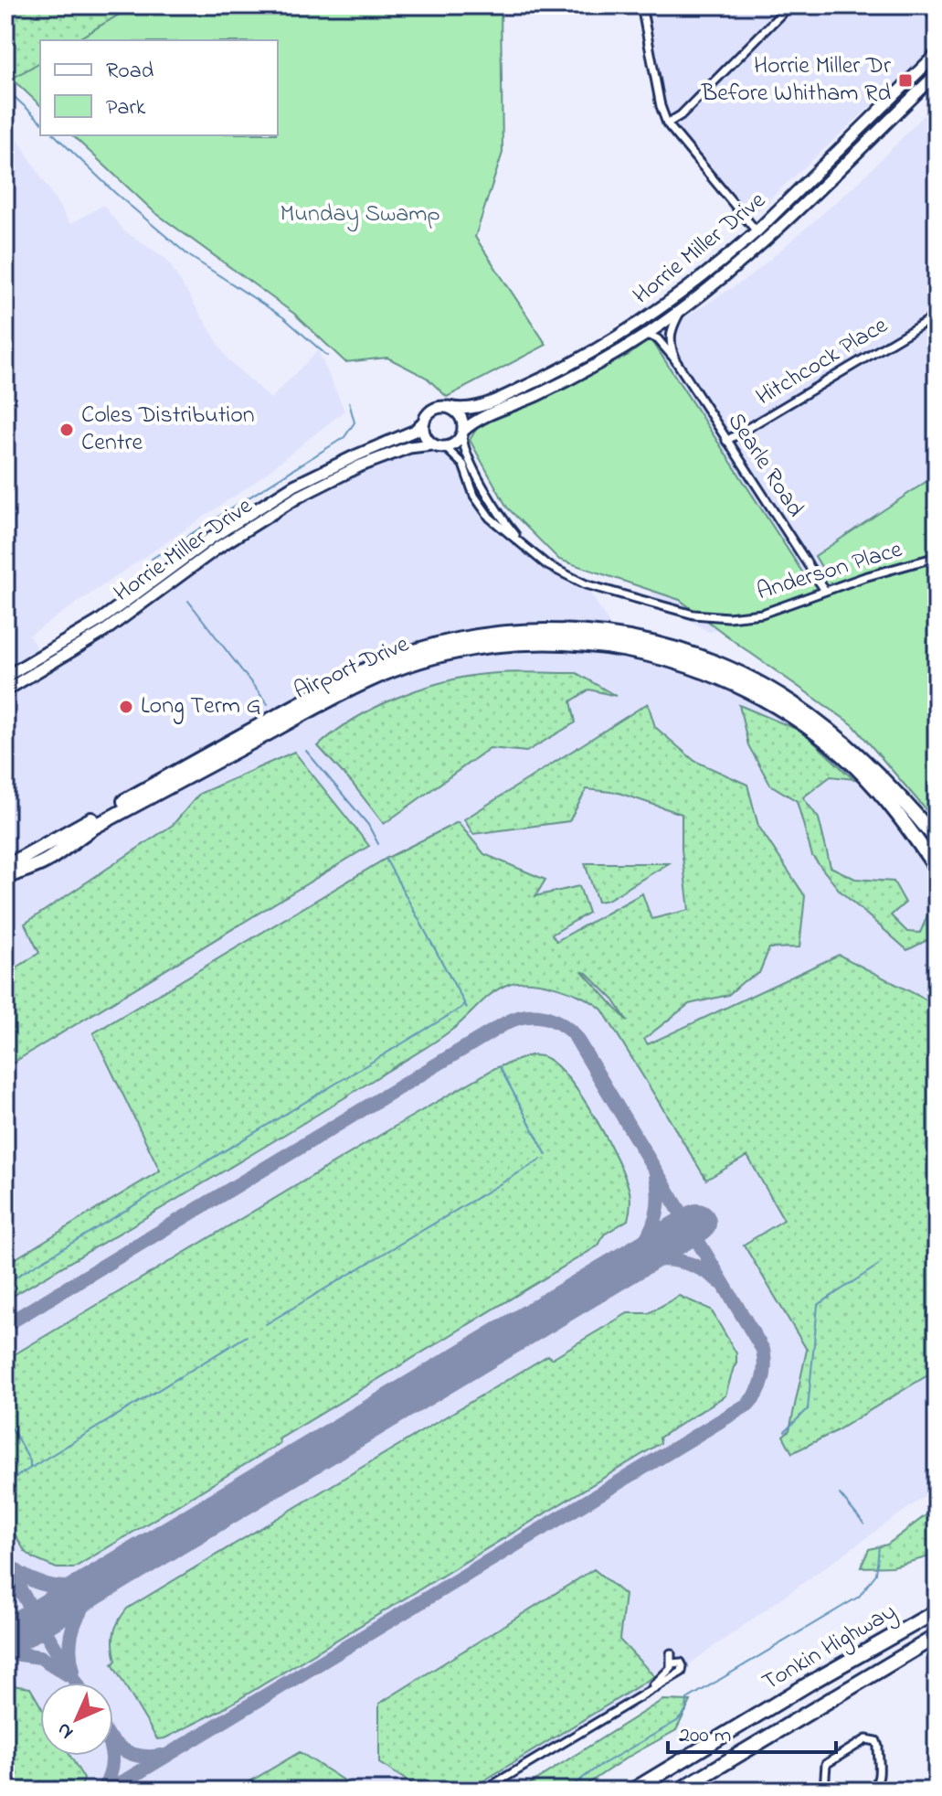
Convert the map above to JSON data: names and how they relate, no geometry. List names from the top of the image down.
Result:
{
  "streets": {
    "highway": ["Airport Drive", "Tonkin Highway"],
    "main road": ["Horrie Miller Drive"],
    "street": ["Hitchcock Place", "Searle Road", "Anderson Place"]
  },
  "crossings": [
    ["Horrie Miller Drive", "Searle Road"],
    ["Horrie Miller Drive", "Anderson Place"],
    ["Hitchcock Place", "Searle Road"],
    ["Searle Road", "Anderson Place"]
  ],
  "parks": ["Munday Swamp"],
  "places": {
    "transit": ["Horrie Miller Dr Before Whitham Rd"],
    "other": ["Coles Distribution Centre", "Long Term G"]
  },
  "legend": ["Road", "Park"],
  "scale_bar": "200 m",
  "north": "bottom left"
}
